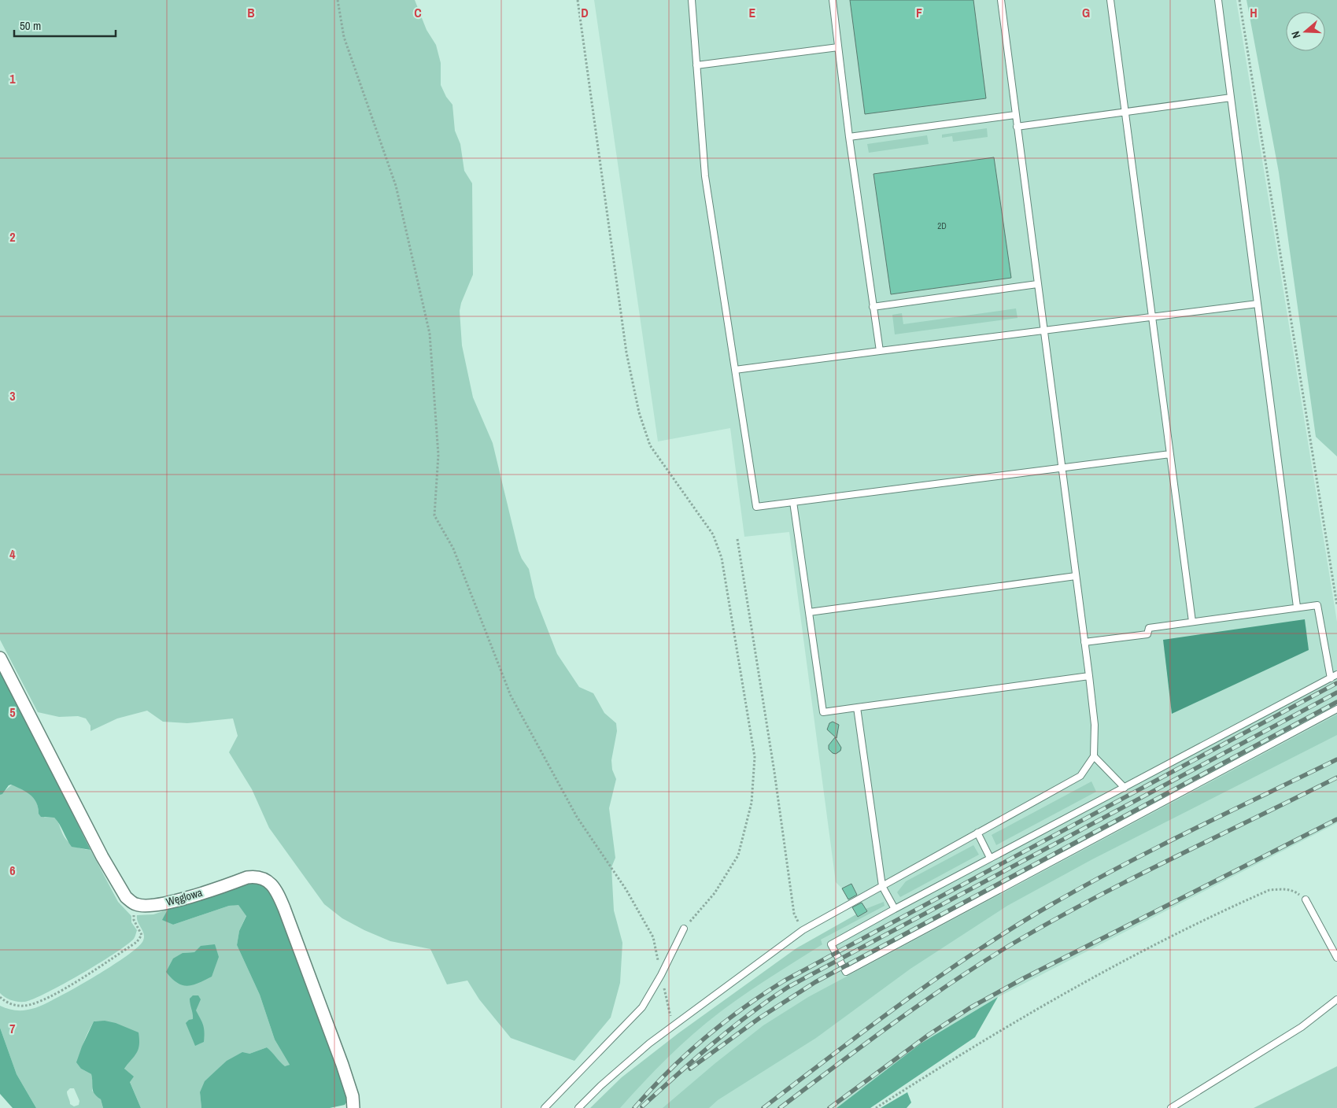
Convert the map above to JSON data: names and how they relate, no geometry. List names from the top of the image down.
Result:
{
  "streets": {
    "street": ["Węglowa"]
  },
  "house_numbers": ["2D"],
  "scale_bar": "50 m",
  "north": "left",
  "grid": {
    "columns": [
      "B",
      "C",
      "D",
      "E",
      "F",
      "G",
      "H"
    ],
    "rows": [
      "1",
      "2",
      "3",
      "4",
      "5",
      "6",
      "7"
    ]
  }
}
